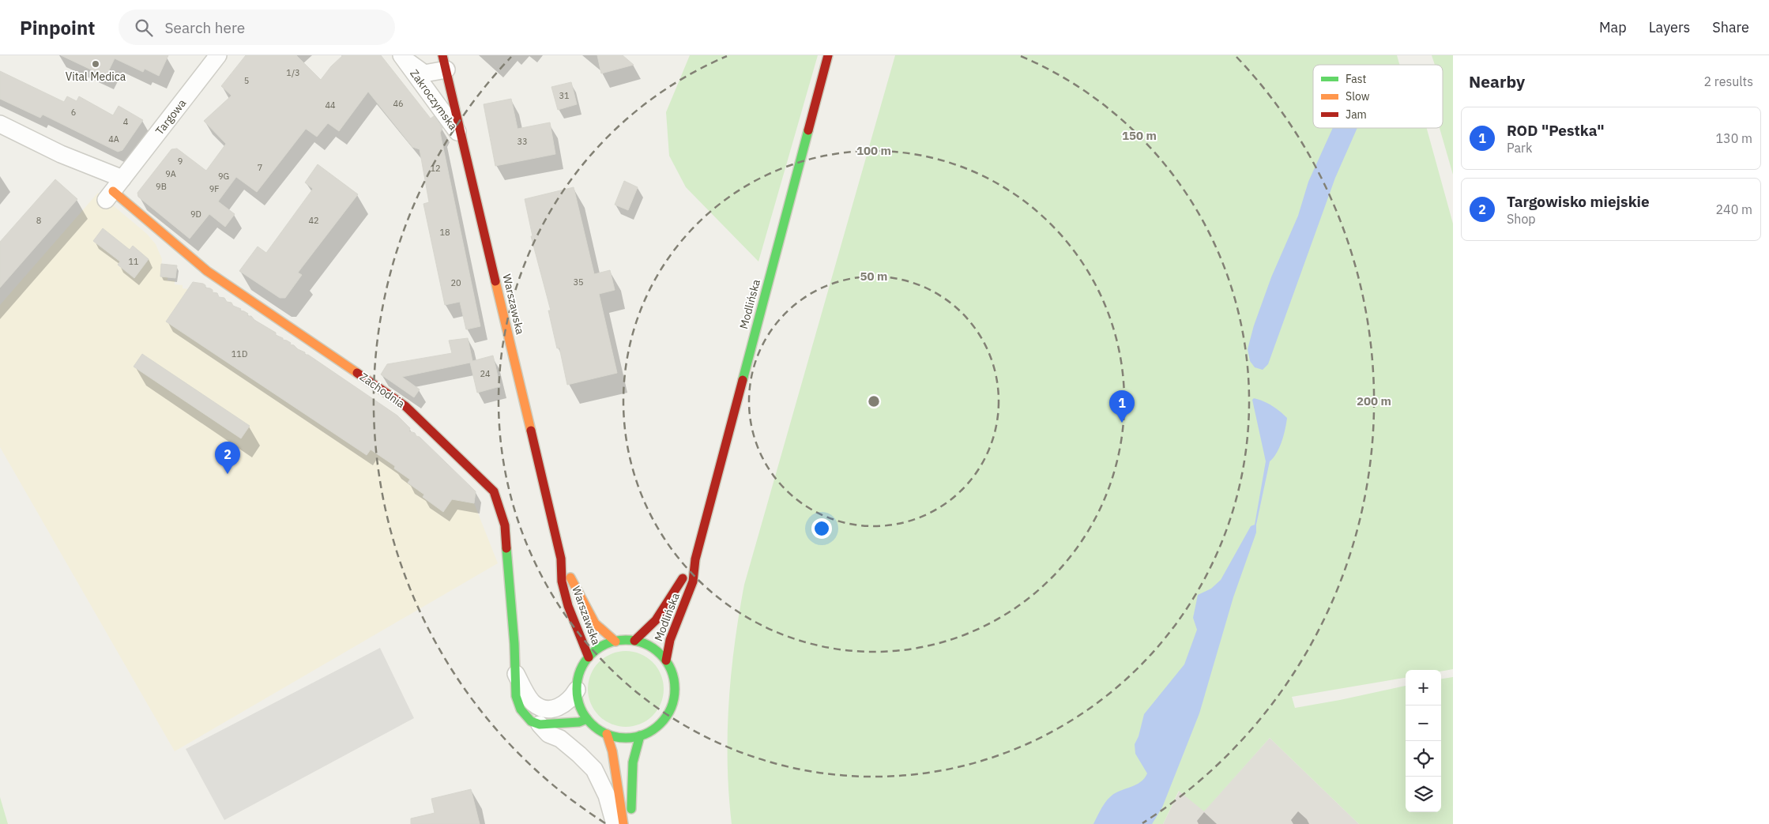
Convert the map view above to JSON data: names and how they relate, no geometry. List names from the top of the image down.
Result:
{
  "streets": {
    "street": [
      "Zakroczymska",
      "Targowa",
      "Warszawska",
      "Modlińska",
      "Zachodnia"
    ]
  },
  "crossings": [
    ["Zakroczymska", "Warszawska"],
    ["Targowa", "Zachodnia"],
    ["Warszawska", "Modlińska"],
    ["Warszawska", "Zachodnia"],
    ["Modlińska", "Zachodnia"]
  ],
  "places": ["Vital Medica"],
  "house_numbers": [
    "1/3",
    "5",
    "31",
    "46",
    "44",
    "6",
    "4",
    "4A",
    "33",
    "9",
    "7",
    "12",
    "9A",
    "9G",
    "9B",
    "9F",
    "9D",
    "8",
    "42",
    "18",
    "11",
    "35",
    "20",
    "11D",
    "24"
  ],
  "legend": ["Fast", "Slow", "Jam"],
  "page": {
    "header": "Pinpoint",
    "search": "Search here",
    "nav": ["Map", "Layers", "Share"],
    "heading": ["Nearby", "2 results"],
    "list": [
      {
        "mark": "1",
        "name": "ROD \"Pestka\"",
        "note": "Park",
        "value": "130 m"
      },
      {
        "mark": "2",
        "name": "Targowisko miejskie",
        "note": "Shop",
        "value": "240 m"
      }
    ],
    "pins": ["1", "2"],
    "map_buttons": ["+", "−"]
  },
  "rings": [
    "150 m",
    "100 m",
    "50 m",
    "200 m"
  ]
}
